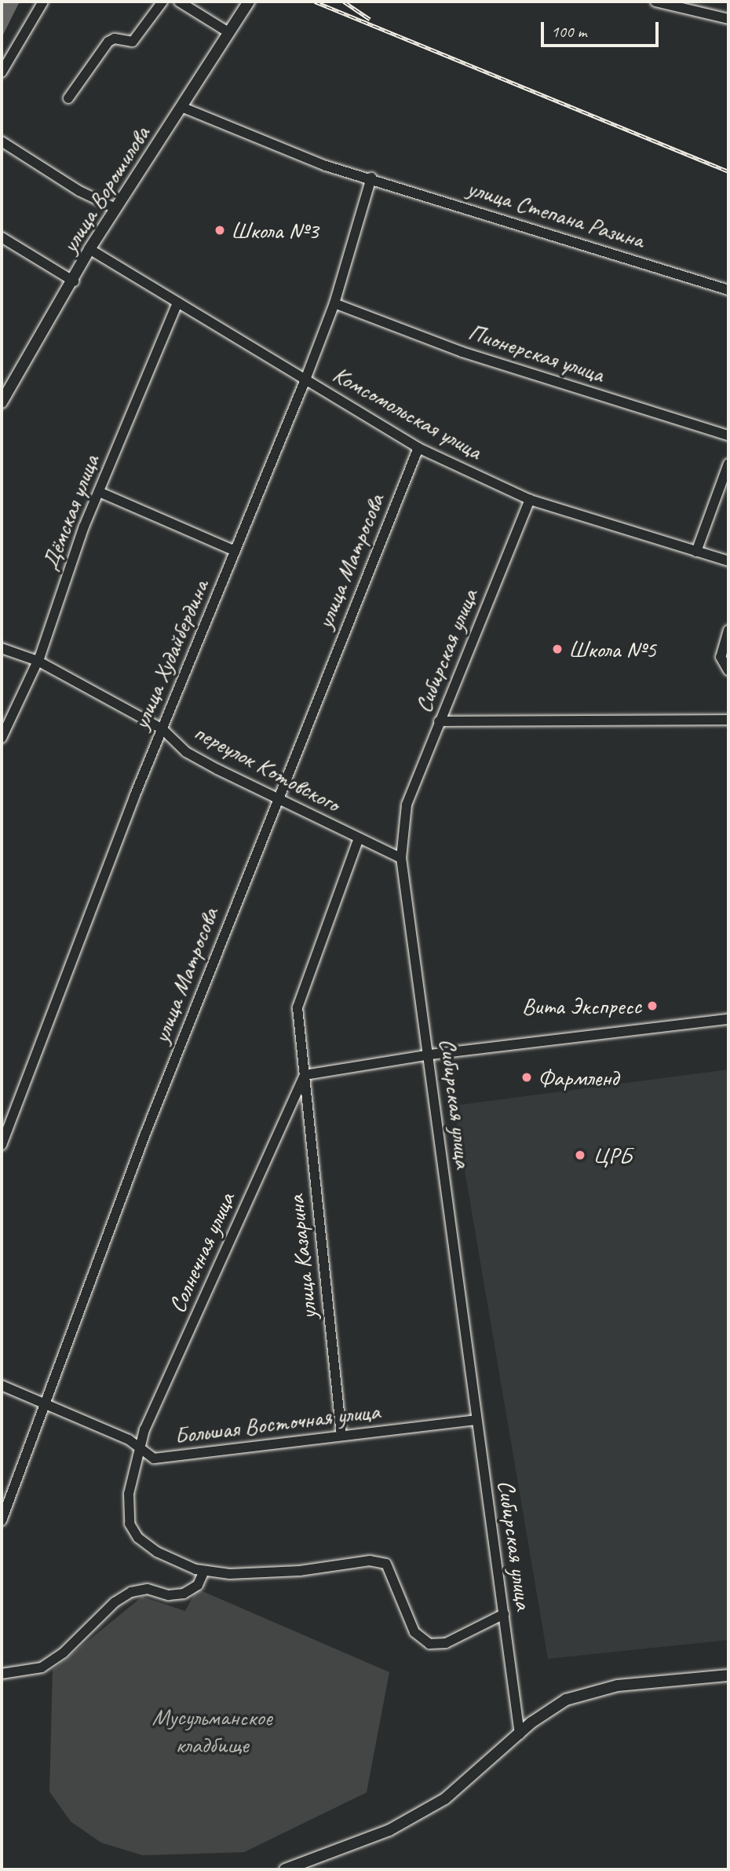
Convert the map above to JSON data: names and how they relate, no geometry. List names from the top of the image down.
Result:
{
  "streets": {
    "street": [
      "улица Ворошилова",
      "улица Степана Разина",
      "Пионерская улица",
      "Комсомольская улица",
      "Дёмская улица",
      "улица Матросова",
      "Сибирская улица",
      "улица Худайбердина",
      "переулок Котовского",
      "Солнечная улица",
      "улица Казарина",
      "Большая Восточная улица"
    ]
  },
  "crossings": [
    ["улица Ворошилова", "улица Степана Разина"],
    ["улица Ворошилова", "Комсомольская улица"],
    ["улица Степана Разина", "улица Худайбердина"],
    ["Пионерская улица", "улица Худайбердина"],
    ["Комсомольская улица", "Дёмская улица"],
    ["Комсомольская улица", "улица Матросова"],
    ["Комсомольская улица", "Сибирская улица"],
    ["Комсомольская улица", "улица Худайбердина"],
    ["Дёмская улица", "переулок Котовского"],
    ["улица Матросова", "переулок Котовского"],
    ["улица Матросова", "Большая Восточная улица"],
    ["Сибирская улица", "переулок Котовского"],
    ["Сибирская улица", "Большая Восточная улица"],
    ["улица Худайбердина", "переулок Котовского"],
    ["переулок Котовского", "улица Казарина"],
    ["Солнечная улица", "улица Казарина"],
    ["Солнечная улица", "Большая Восточная улица"],
    ["улица Казарина", "Большая Восточная улица"]
  ],
  "parks": ["Мусульманское кладбище"],
  "places": [
    "Школа №3",
    "Школа №5",
    "Вита Экспресс",
    "Фармленд",
    "ЦРБ"
  ],
  "scale_bar": "100 m"
}
